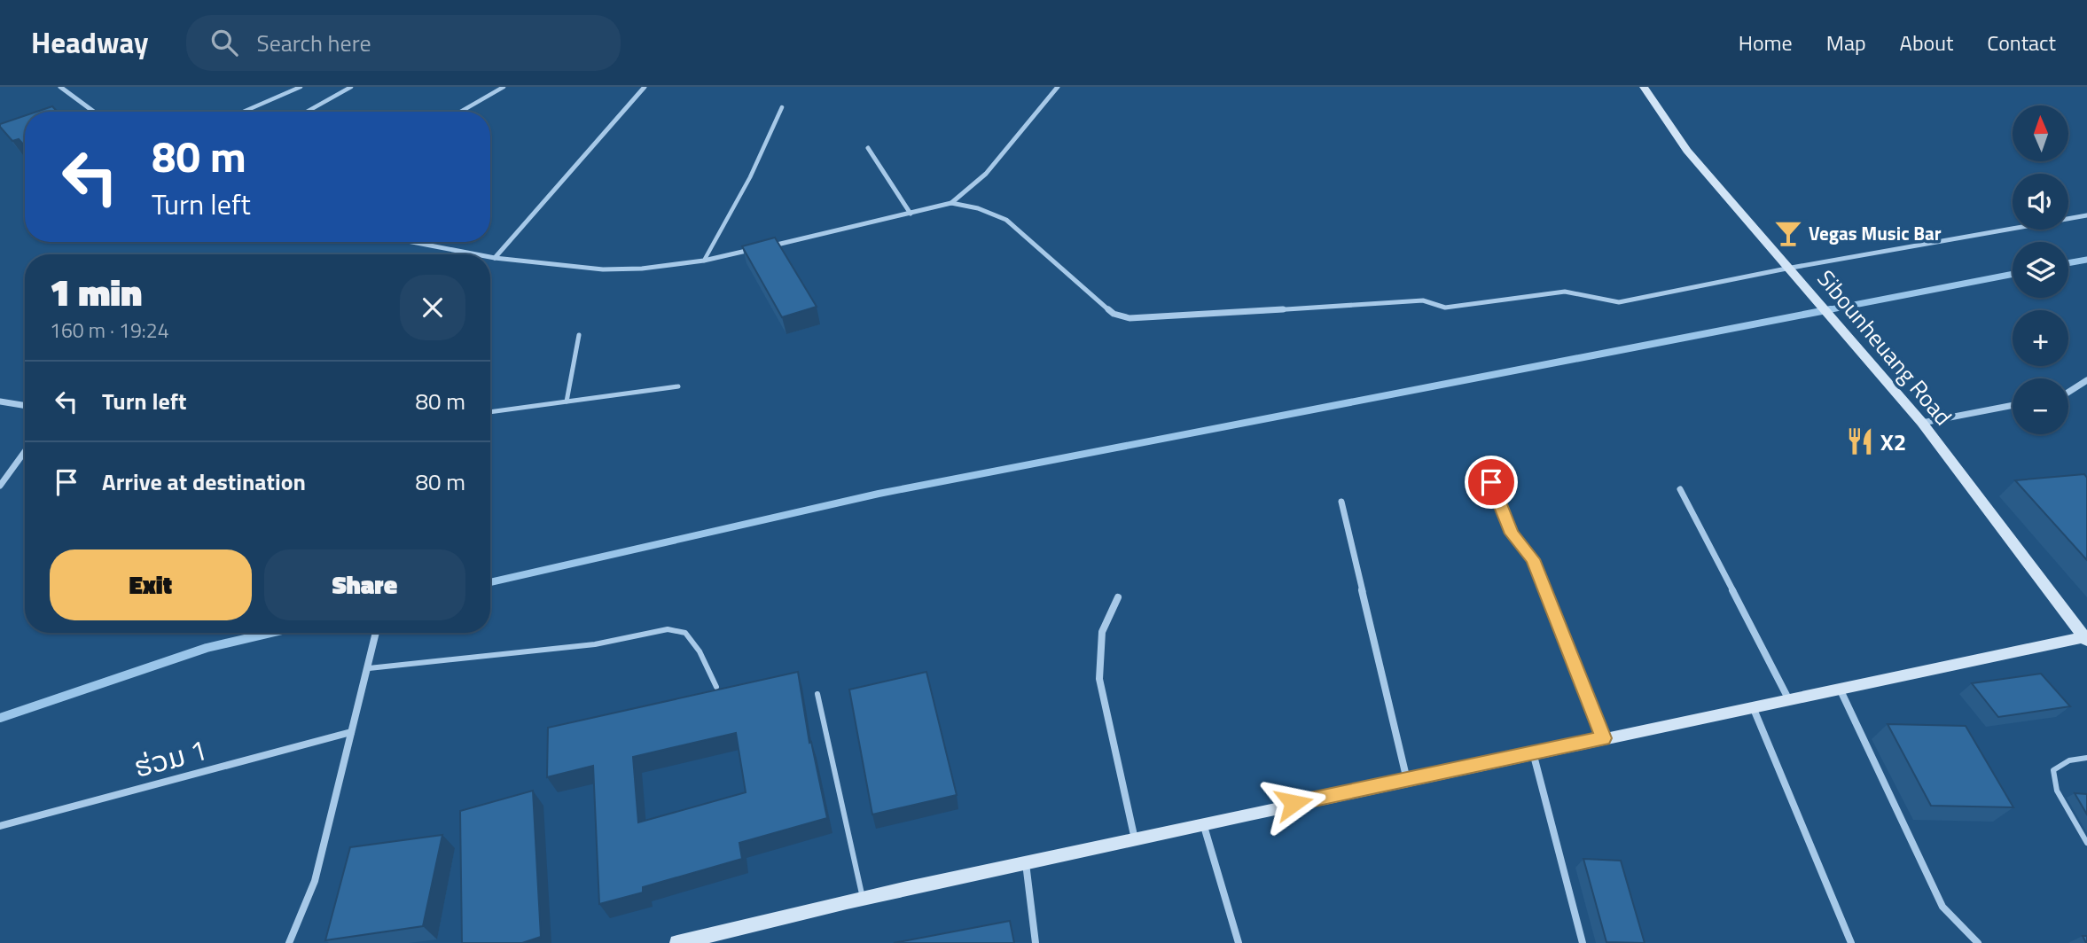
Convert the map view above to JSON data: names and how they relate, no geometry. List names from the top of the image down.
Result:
{
  "streets": {
    "street": ["Sibounheuang Road", "ຮ່ວມ 1"]
  },
  "places": {
    "bar": ["Vegas Music Bar"],
    "restaurant": ["X2"]
  },
  "north": "top",
  "page": {
    "header": "Headway",
    "search": "Search here",
    "nav": [
      "Home",
      "Map",
      "About",
      "Contact"
    ],
    "map_buttons": ["+", "−"],
    "turn": ["80 m", "Turn left"],
    "heading": ["1 min", "160 m · 19:24"],
    "list": [
      {
        "name": "Turn left",
        "value": "80 m"
      },
      {
        "name": "Arrive at destination",
        "value": "80 m"
      }
    ],
    "buttons": ["Exit", "Share"]
  }
}
